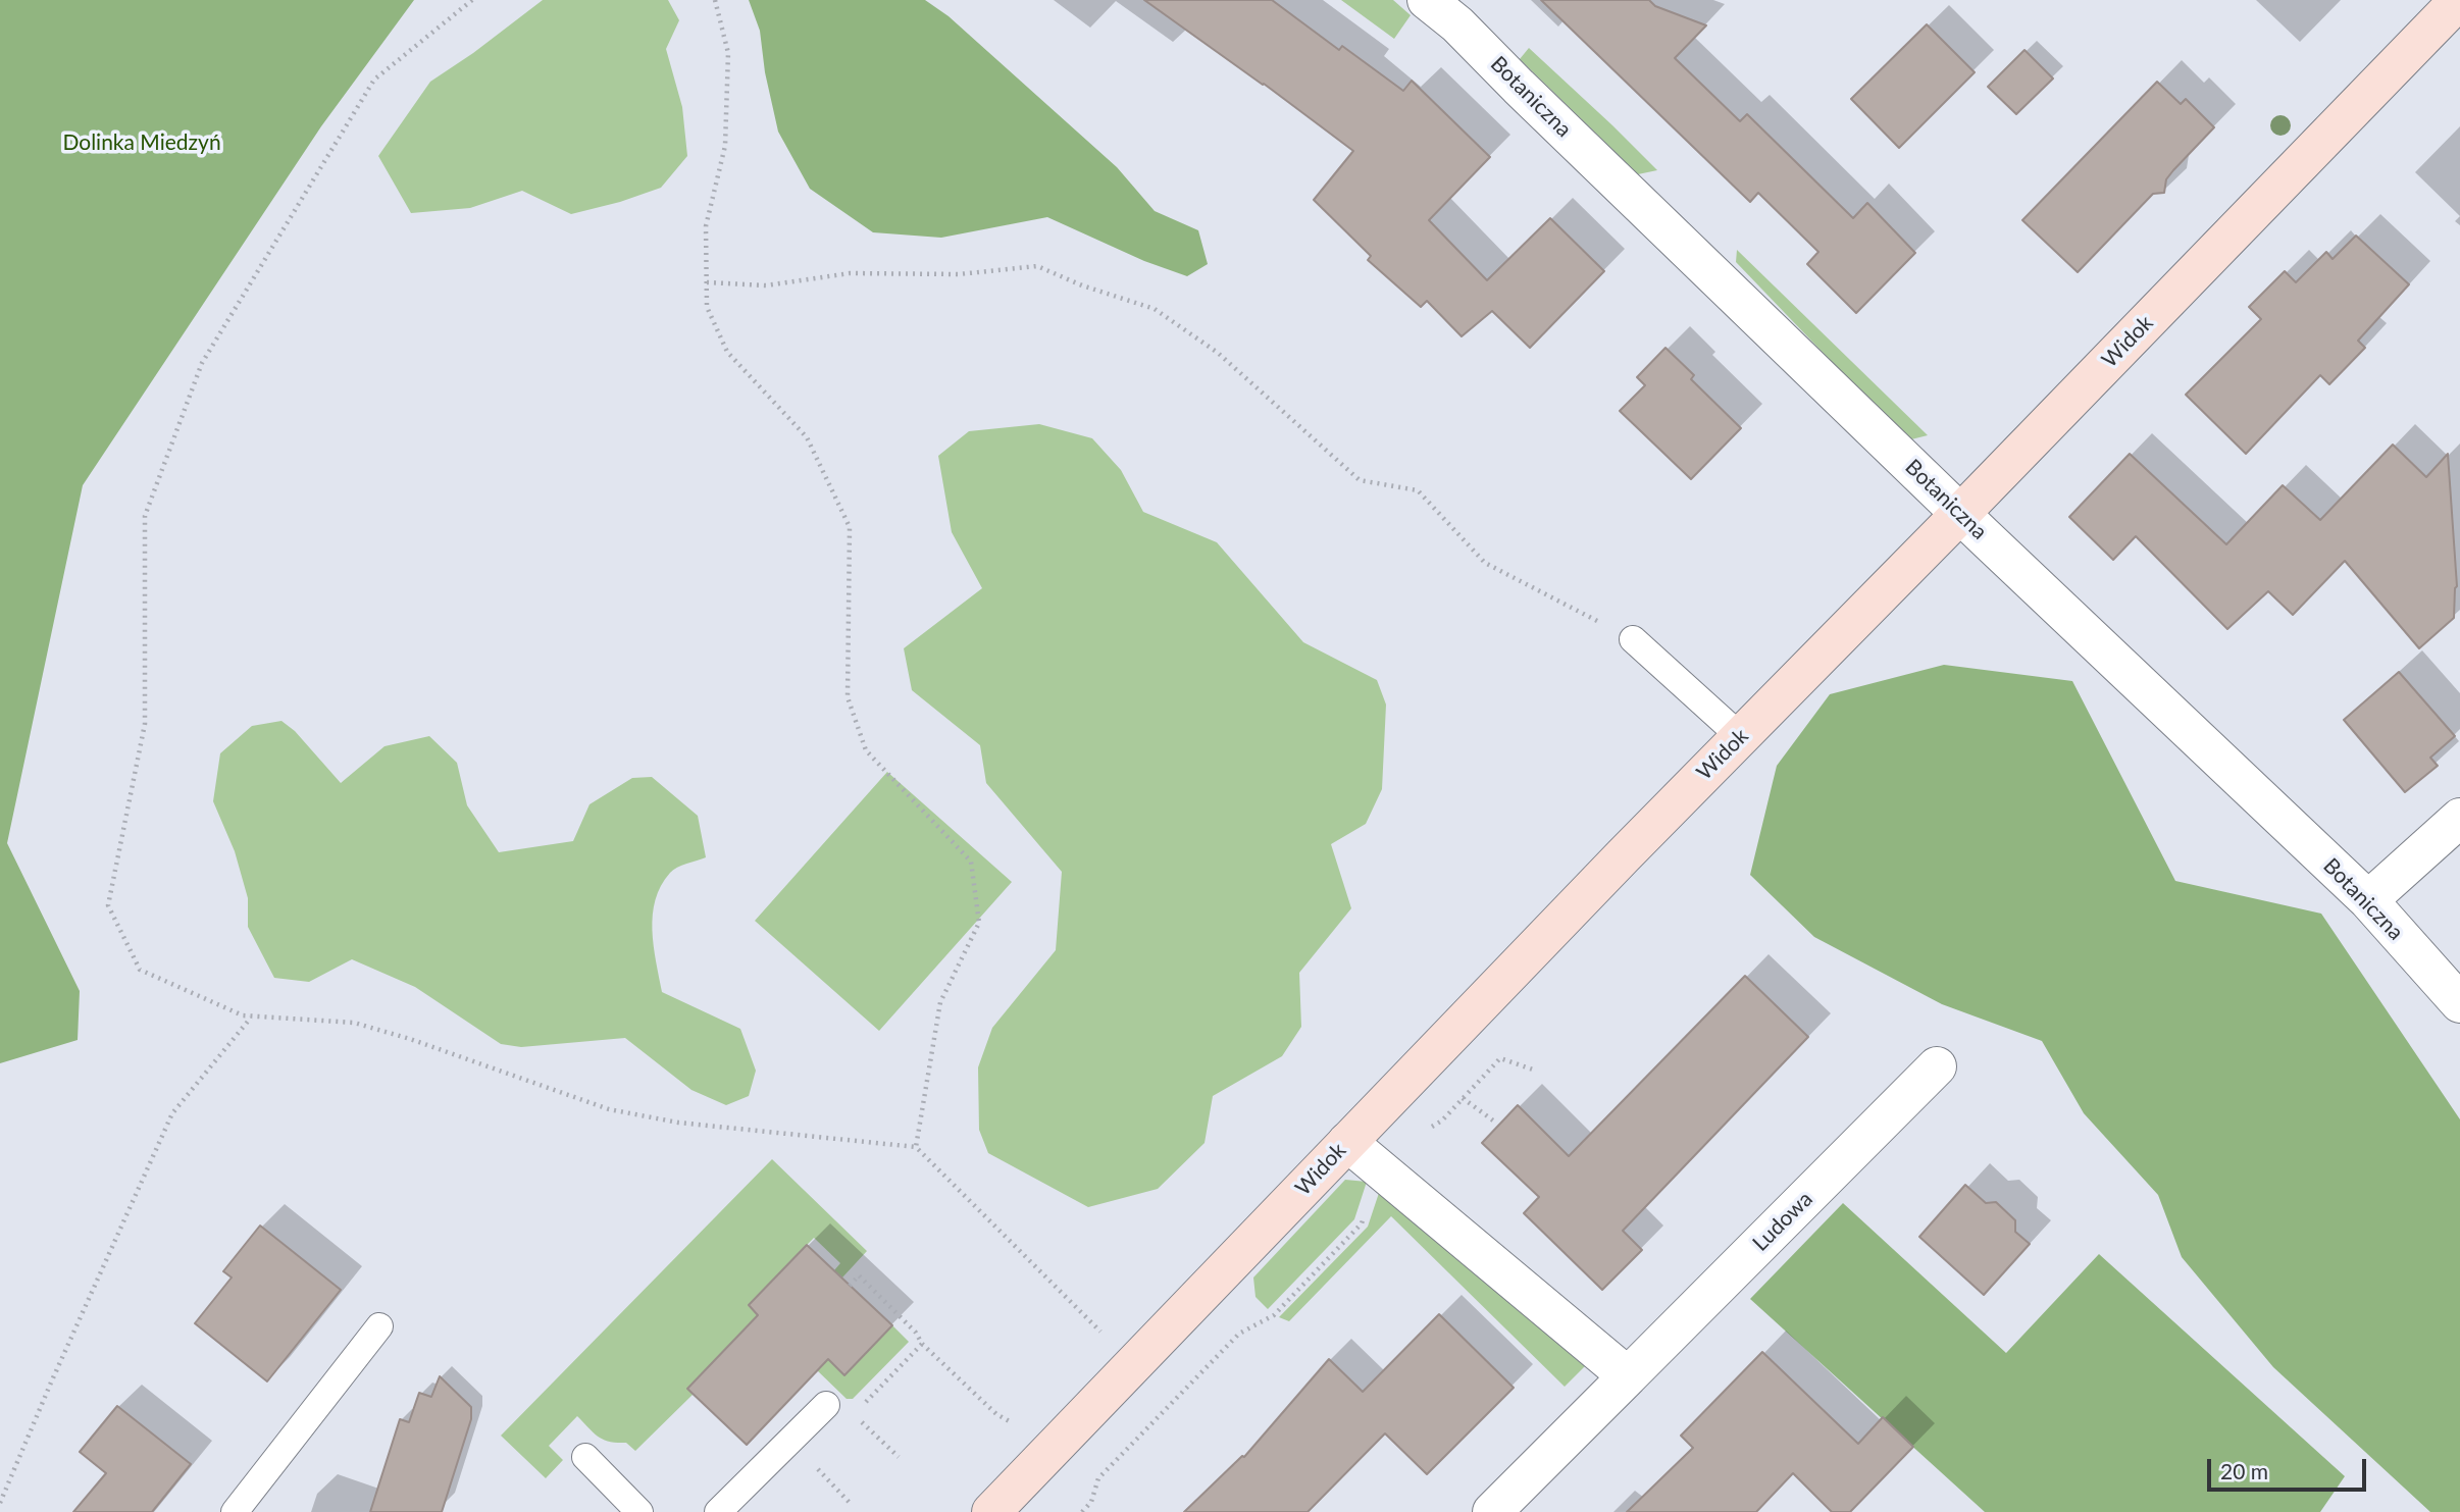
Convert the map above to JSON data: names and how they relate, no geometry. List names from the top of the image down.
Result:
{
  "streets": {
    "street": ["Botaniczna", "Widok", "Ludowa"]
  },
  "crossings": [
    ["Botaniczna", "Widok"]
  ],
  "parks": ["Dolinka Miedzyń"],
  "scale_bar": "20 m"
}
